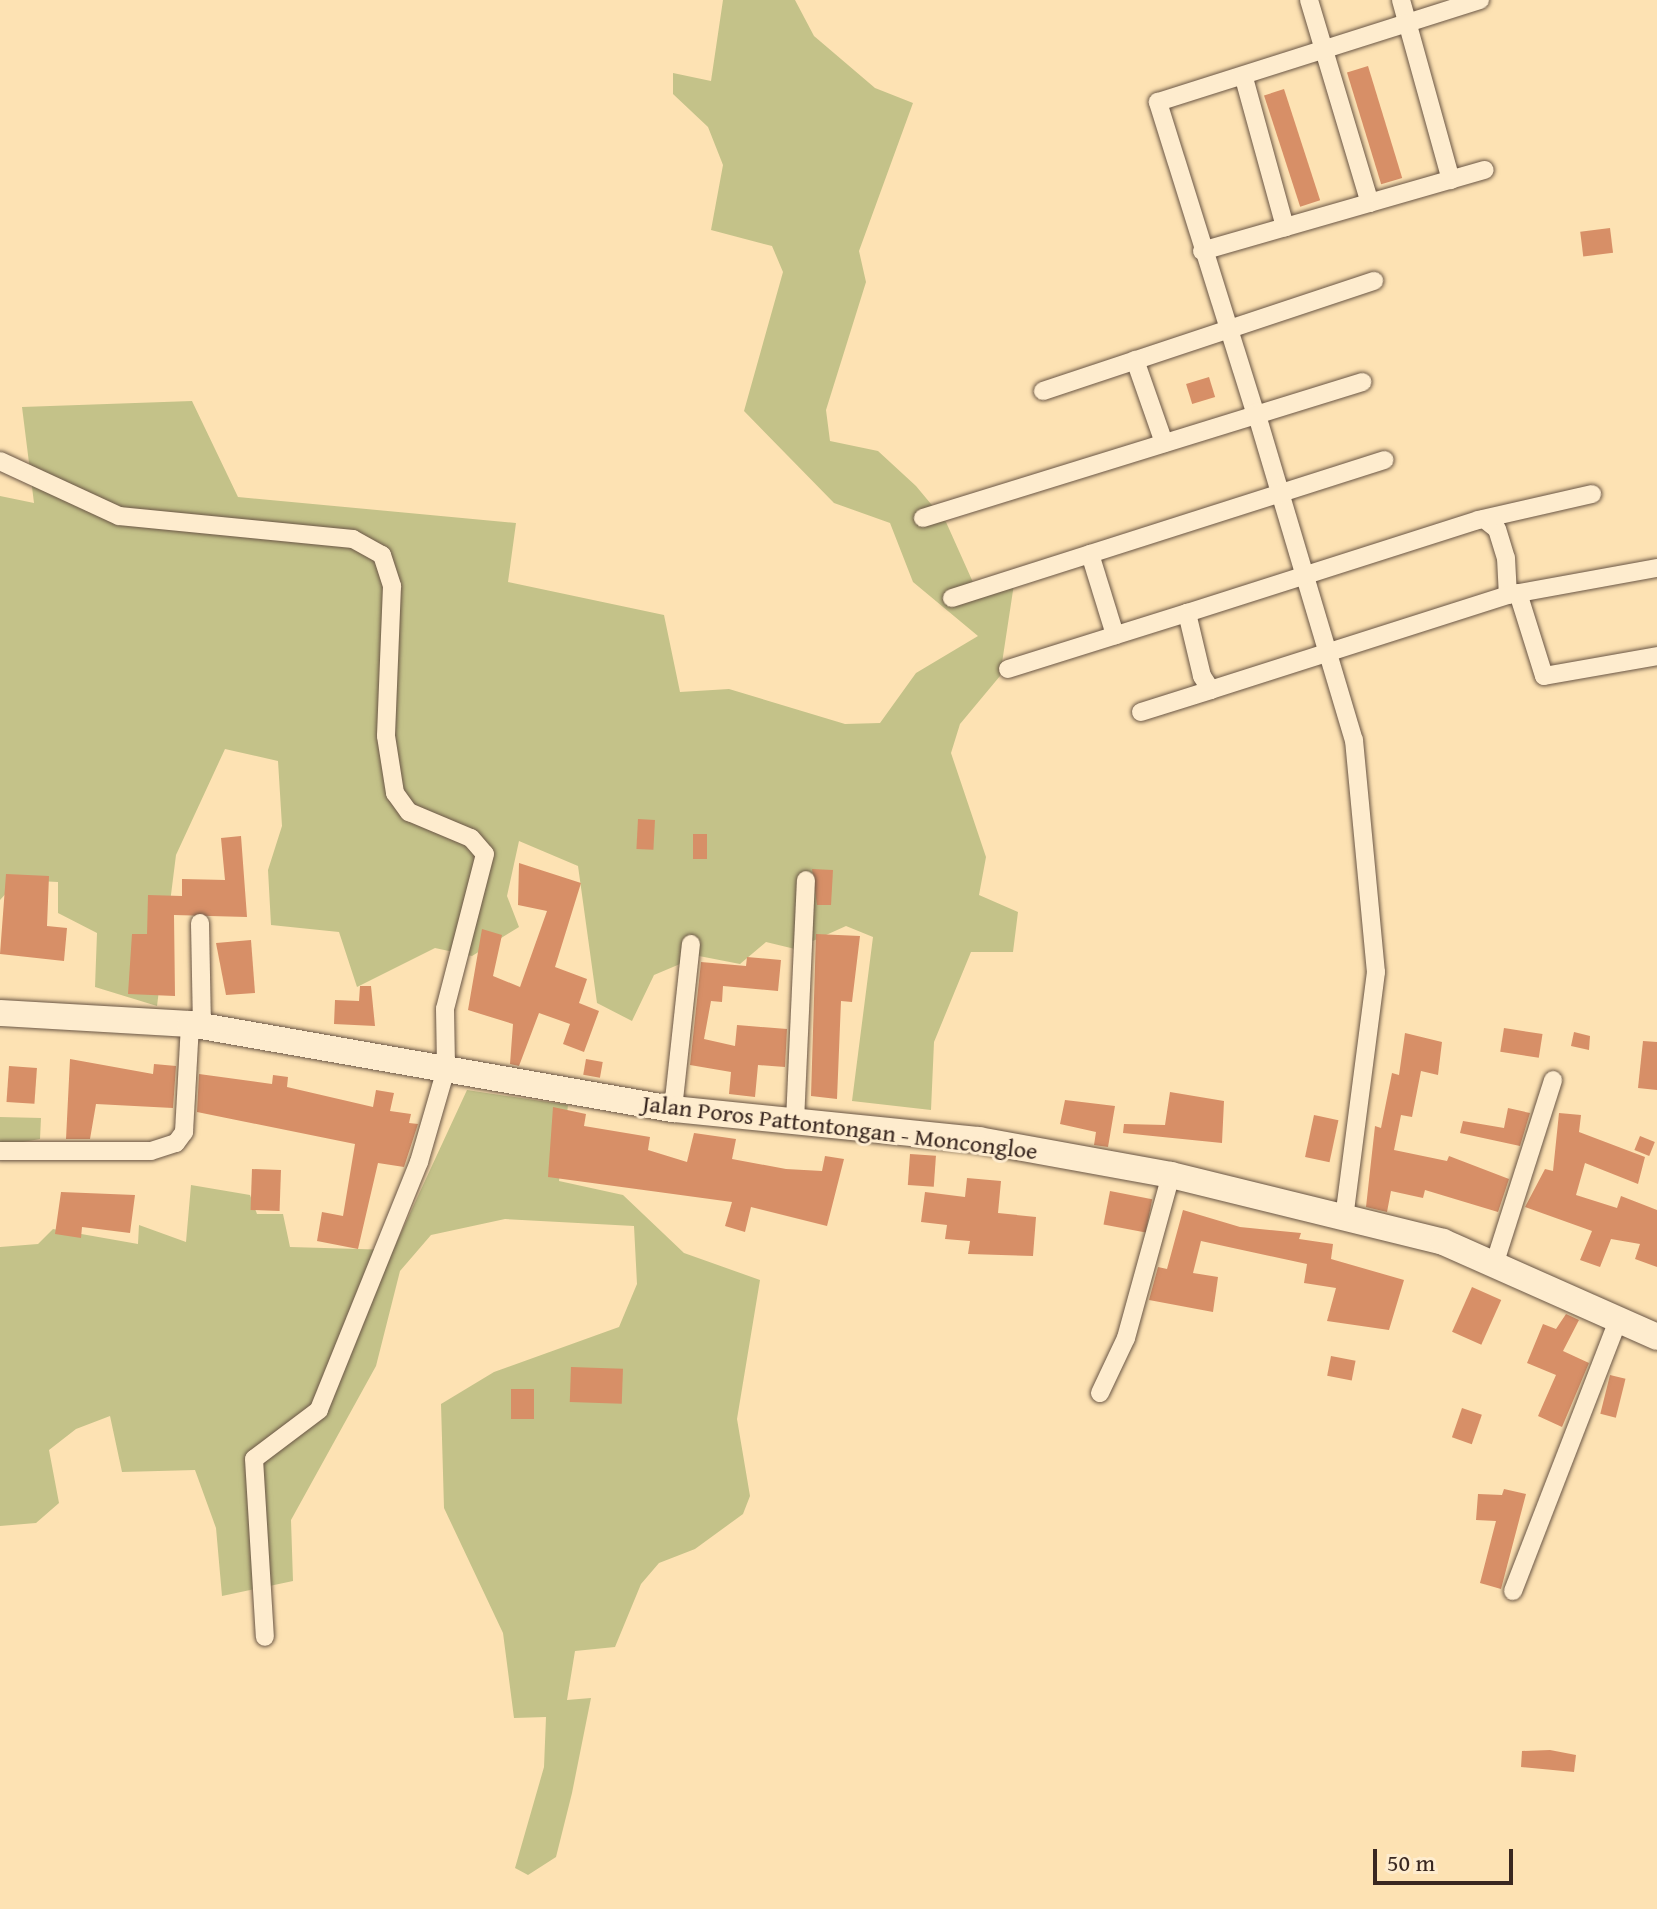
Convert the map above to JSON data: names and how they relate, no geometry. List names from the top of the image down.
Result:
{
  "streets": {
    "street": ["Jalan Poros Pattontongan - Moncongloe"]
  },
  "scale_bar": "50 m"
}
